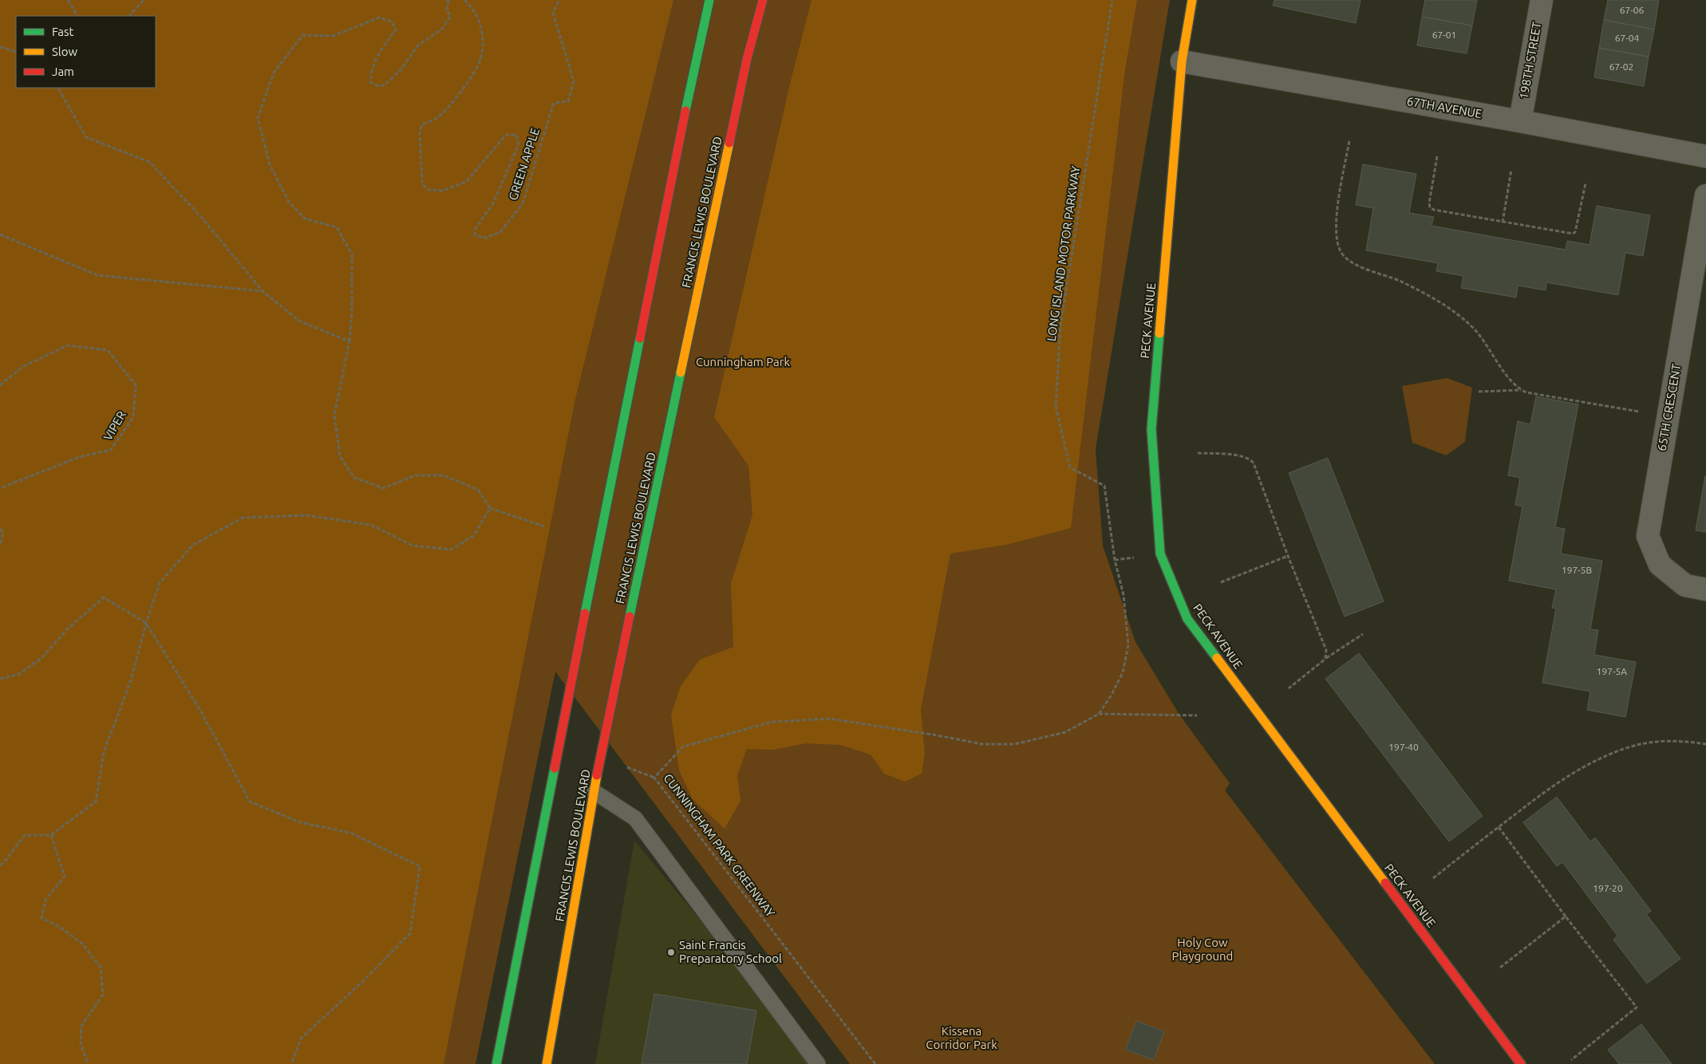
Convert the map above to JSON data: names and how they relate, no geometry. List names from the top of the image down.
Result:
{
  "streets": {
    "main road": ["FRANCIS LEWIS BOULEVARD", "PECK AVENUE"],
    "street": ["198TH STREET", "67TH AVENUE", "65TH CRESCENT"],
    "path": [
      "GREEN APPLE",
      "LONG ISLAND MOTOR PARKWAY",
      "VIPER",
      "CUNNINGHAM PARK GREENWAY"
    ]
  },
  "crossings": [
    ["198TH STREET", "67TH AVENUE"],
    ["67TH AVENUE", "PECK AVENUE"],
    ["LONG ISLAND MOTOR PARKWAY", "CUNNINGHAM PARK GREENWAY"]
  ],
  "parks": ["Cunningham Park", "Holy Cow Playground", "Kissena Corridor Park"],
  "places": ["Saint Francis Preparatory School"],
  "house_numbers": [
    "67-06",
    "67-01",
    "67-04",
    "67-02",
    "197-5B",
    "197-5A",
    "197-40",
    "197-20"
  ],
  "legend": ["Fast", "Slow", "Jam"]
}
